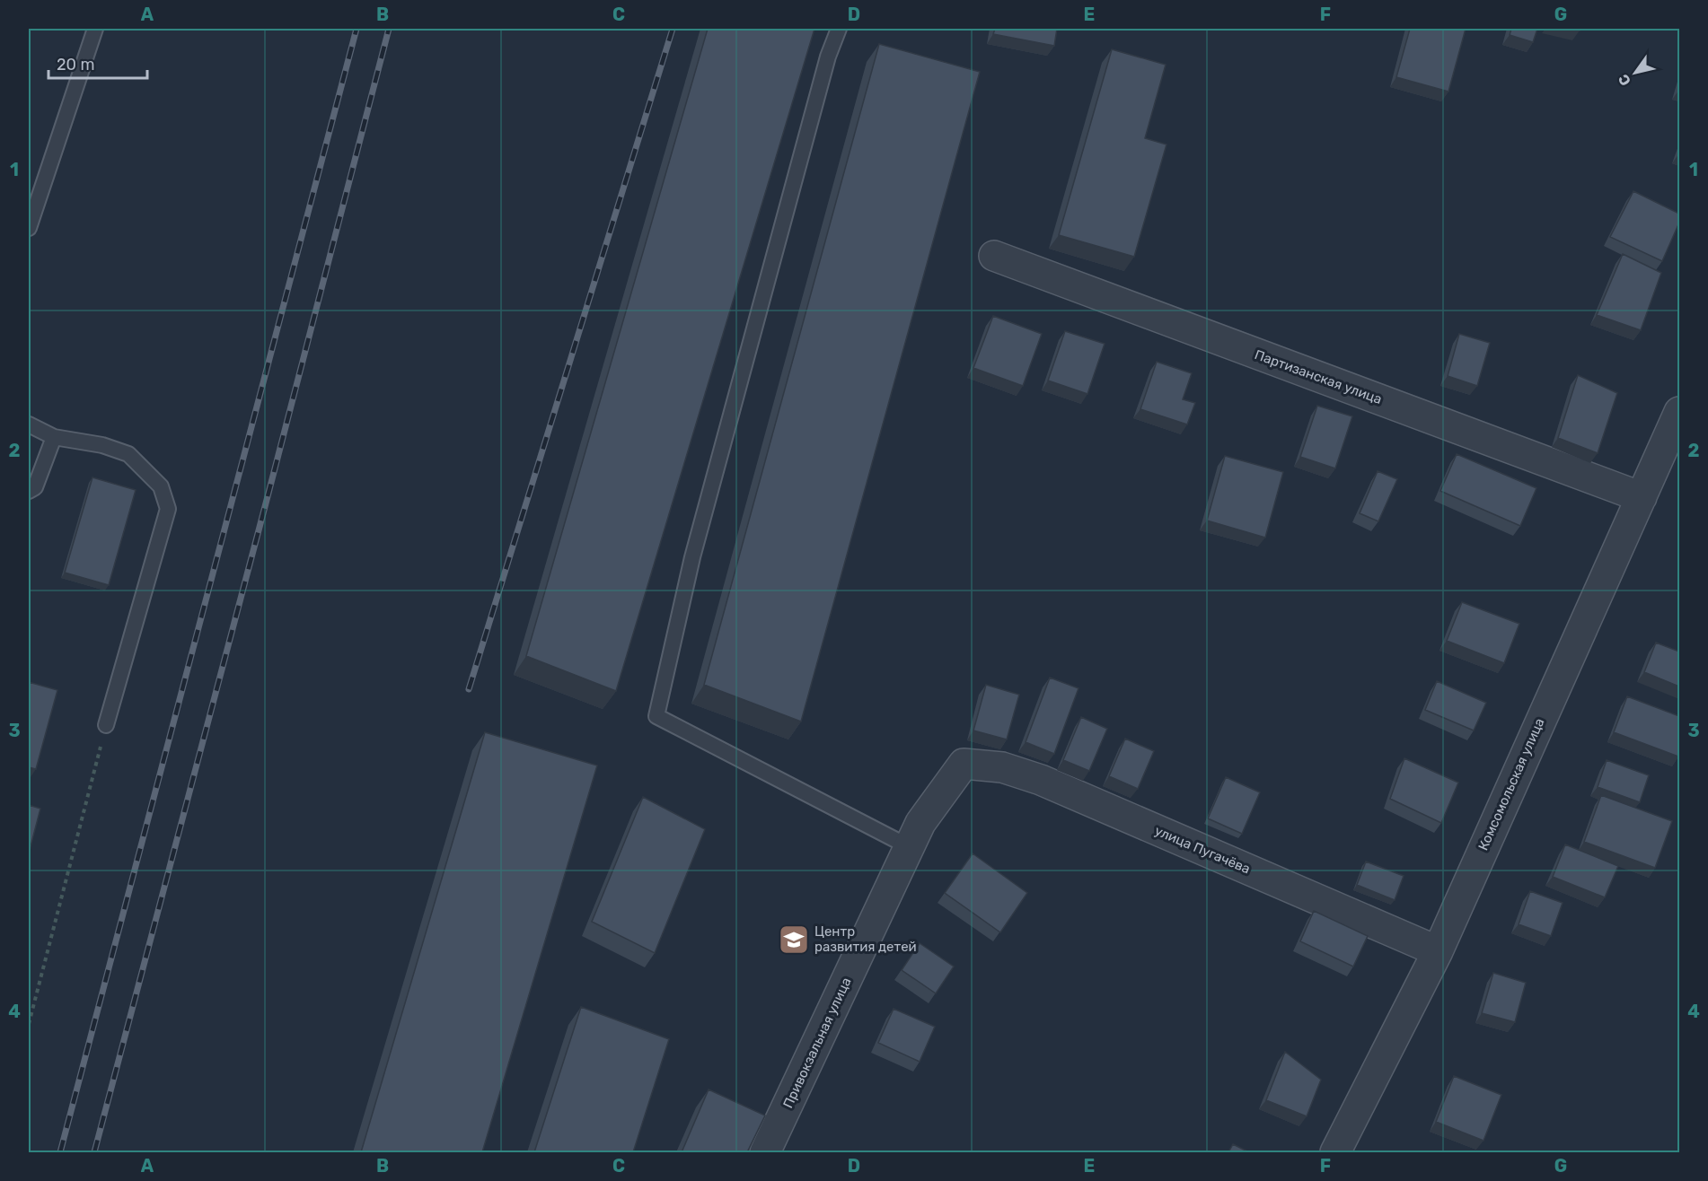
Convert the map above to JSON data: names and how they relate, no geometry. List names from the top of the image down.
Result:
{
  "streets": {
    "street": [
      "Партизанская улица",
      "Комсомольская улица",
      "улица Пугачёва",
      "Привокзальная улица"
    ]
  },
  "crossings": [
    ["Партизанская улица", "Комсомольская улица"],
    ["Комсомольская улица", "улица Пугачёва"],
    ["улица Пугачёва", "Привокзальная улица"]
  ],
  "places": {
    "school or university": ["Центр развития детей"]
  },
  "scale_bar": "20 m",
  "north": "bottom left",
  "grid": {
    "columns": [
      "A",
      "B",
      "C",
      "D",
      "E",
      "F",
      "G"
    ],
    "rows": [
      "1",
      "2",
      "3",
      "4"
    ]
  }
}
